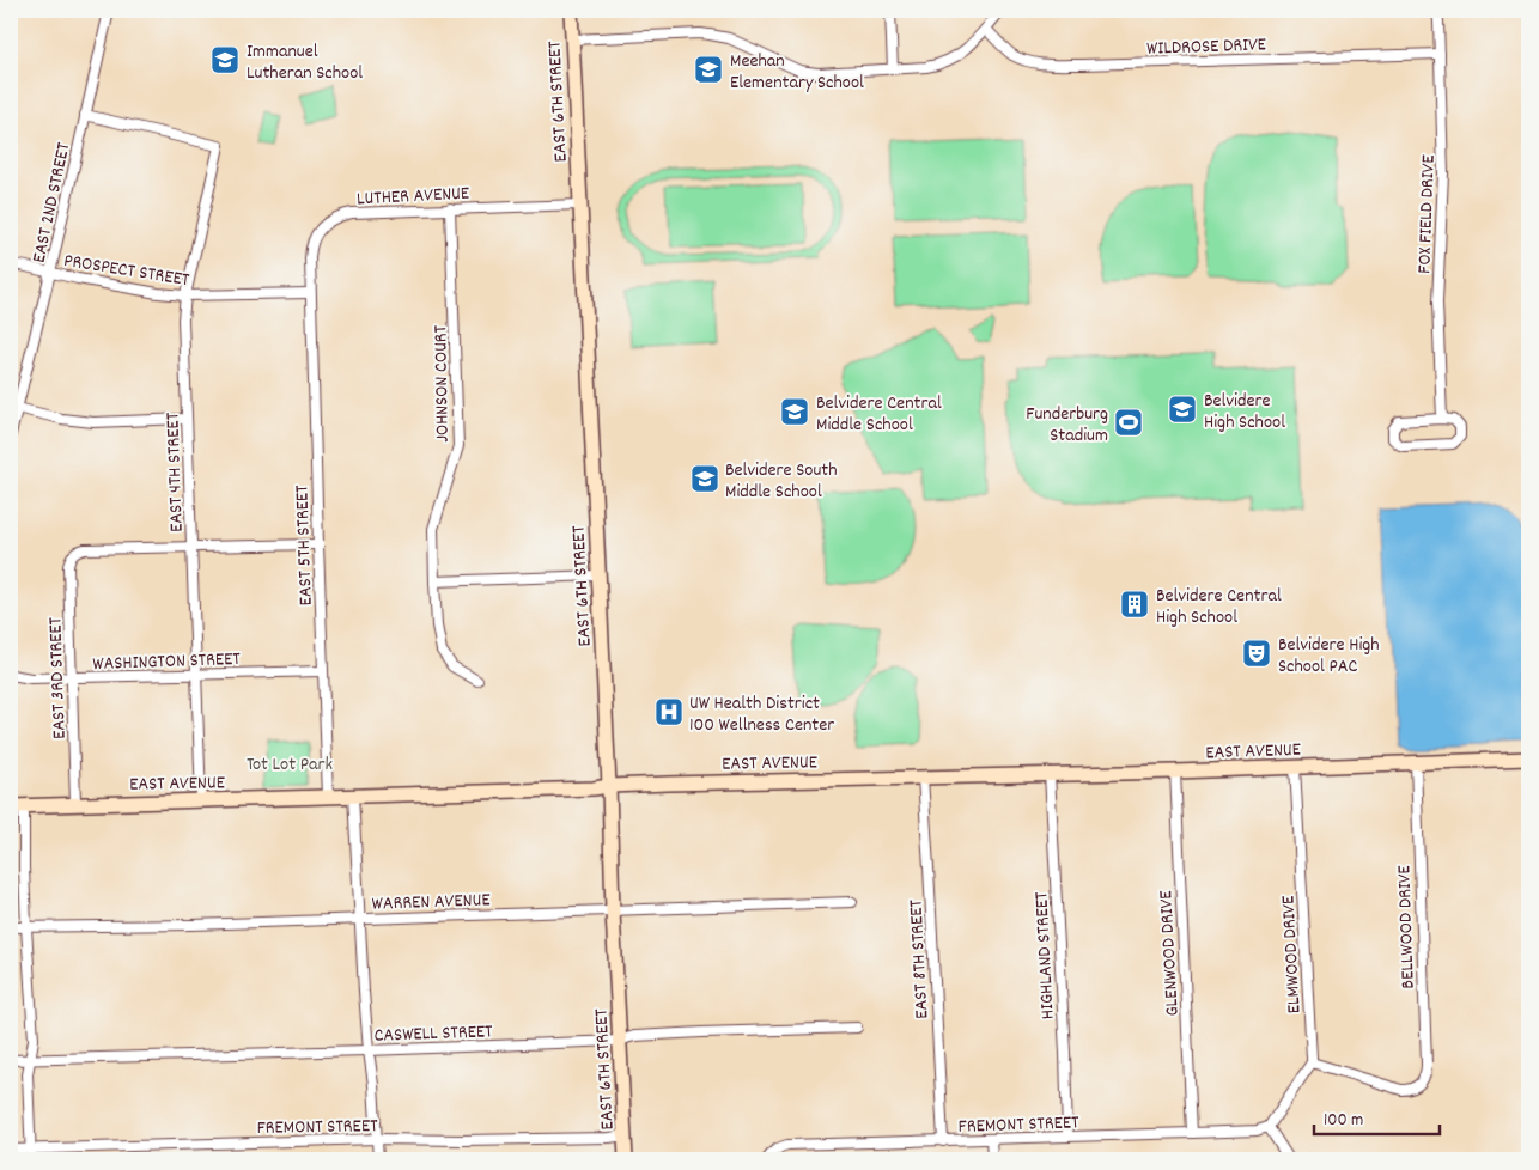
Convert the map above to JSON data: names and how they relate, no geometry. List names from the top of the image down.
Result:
{
  "streets": {
    "street": [
      "WILDROSE DRIVE",
      "EAST 6TH STREET",
      "LUTHER AVENUE",
      "EAST 2ND STREET",
      "FOX FIELD DRIVE",
      "PROSPECT STREET",
      "JOHNSON COURT",
      "EAST 4TH STREET",
      "EAST 5TH STREET",
      "WASHINGTON STREET",
      "EAST 3RD STREET",
      "EAST AVENUE",
      "WARREN AVENUE",
      "BELLWOOD DRIVE",
      "GLENWOOD DRIVE",
      "ELMWOOD DRIVE",
      "HIGHLAND STREET",
      "EAST 8TH STREET",
      "CASWELL STREET",
      "FREMONT STREET"
    ]
  },
  "crossings": [
    ["WILDROSE DRIVE", "FOX FIELD DRIVE"],
    ["EAST 6TH STREET", "LUTHER AVENUE"],
    ["EAST 6TH STREET", "EAST AVENUE"],
    ["EAST 6TH STREET", "WARREN AVENUE"],
    ["EAST 6TH STREET", "CASWELL STREET"],
    ["EAST 6TH STREET", "FREMONT STREET"],
    ["LUTHER AVENUE", "PROSPECT STREET"],
    ["LUTHER AVENUE", "JOHNSON COURT"],
    ["LUTHER AVENUE", "EAST 5TH STREET"],
    ["EAST 2ND STREET", "PROSPECT STREET"],
    ["EAST 2ND STREET", "EAST 4TH STREET"],
    ["PROSPECT STREET", "EAST 4TH STREET"],
    ["PROSPECT STREET", "EAST 5TH STREET"],
    ["EAST 4TH STREET", "WASHINGTON STREET"],
    ["EAST 4TH STREET", "EAST 3RD STREET"],
    ["EAST 4TH STREET", "EAST AVENUE"],
    ["EAST 5TH STREET", "WASHINGTON STREET"],
    ["EAST 5TH STREET", "EAST AVENUE"],
    ["WASHINGTON STREET", "EAST 3RD STREET"],
    ["EAST 3RD STREET", "EAST AVENUE"],
    ["EAST AVENUE", "BELLWOOD DRIVE"],
    ["EAST AVENUE", "GLENWOOD DRIVE"],
    ["EAST AVENUE", "ELMWOOD DRIVE"],
    ["EAST AVENUE", "HIGHLAND STREET"],
    ["EAST AVENUE", "EAST 8TH STREET"],
    ["BELLWOOD DRIVE", "ELMWOOD DRIVE"],
    ["GLENWOOD DRIVE", "FREMONT STREET"],
    ["HIGHLAND STREET", "FREMONT STREET"],
    ["EAST 8TH STREET", "FREMONT STREET"]
  ],
  "parks": ["Tot Lot Park"],
  "places": {
    "school or university": [
      "Immanuel Lutheran School",
      "Meehan Elementary School",
      "Belvidere High School",
      "Belvidere Central Middle School",
      "Belvidere South Middle School"
    ],
    "sports": ["Funderburg Stadium"],
    "building": ["Belvidere Central High School"],
    "theatre": ["Belvidere High School PAC"],
    "hospital": ["UW Health District 100 Wellness Center"]
  },
  "scale_bar": "100 m"
}
